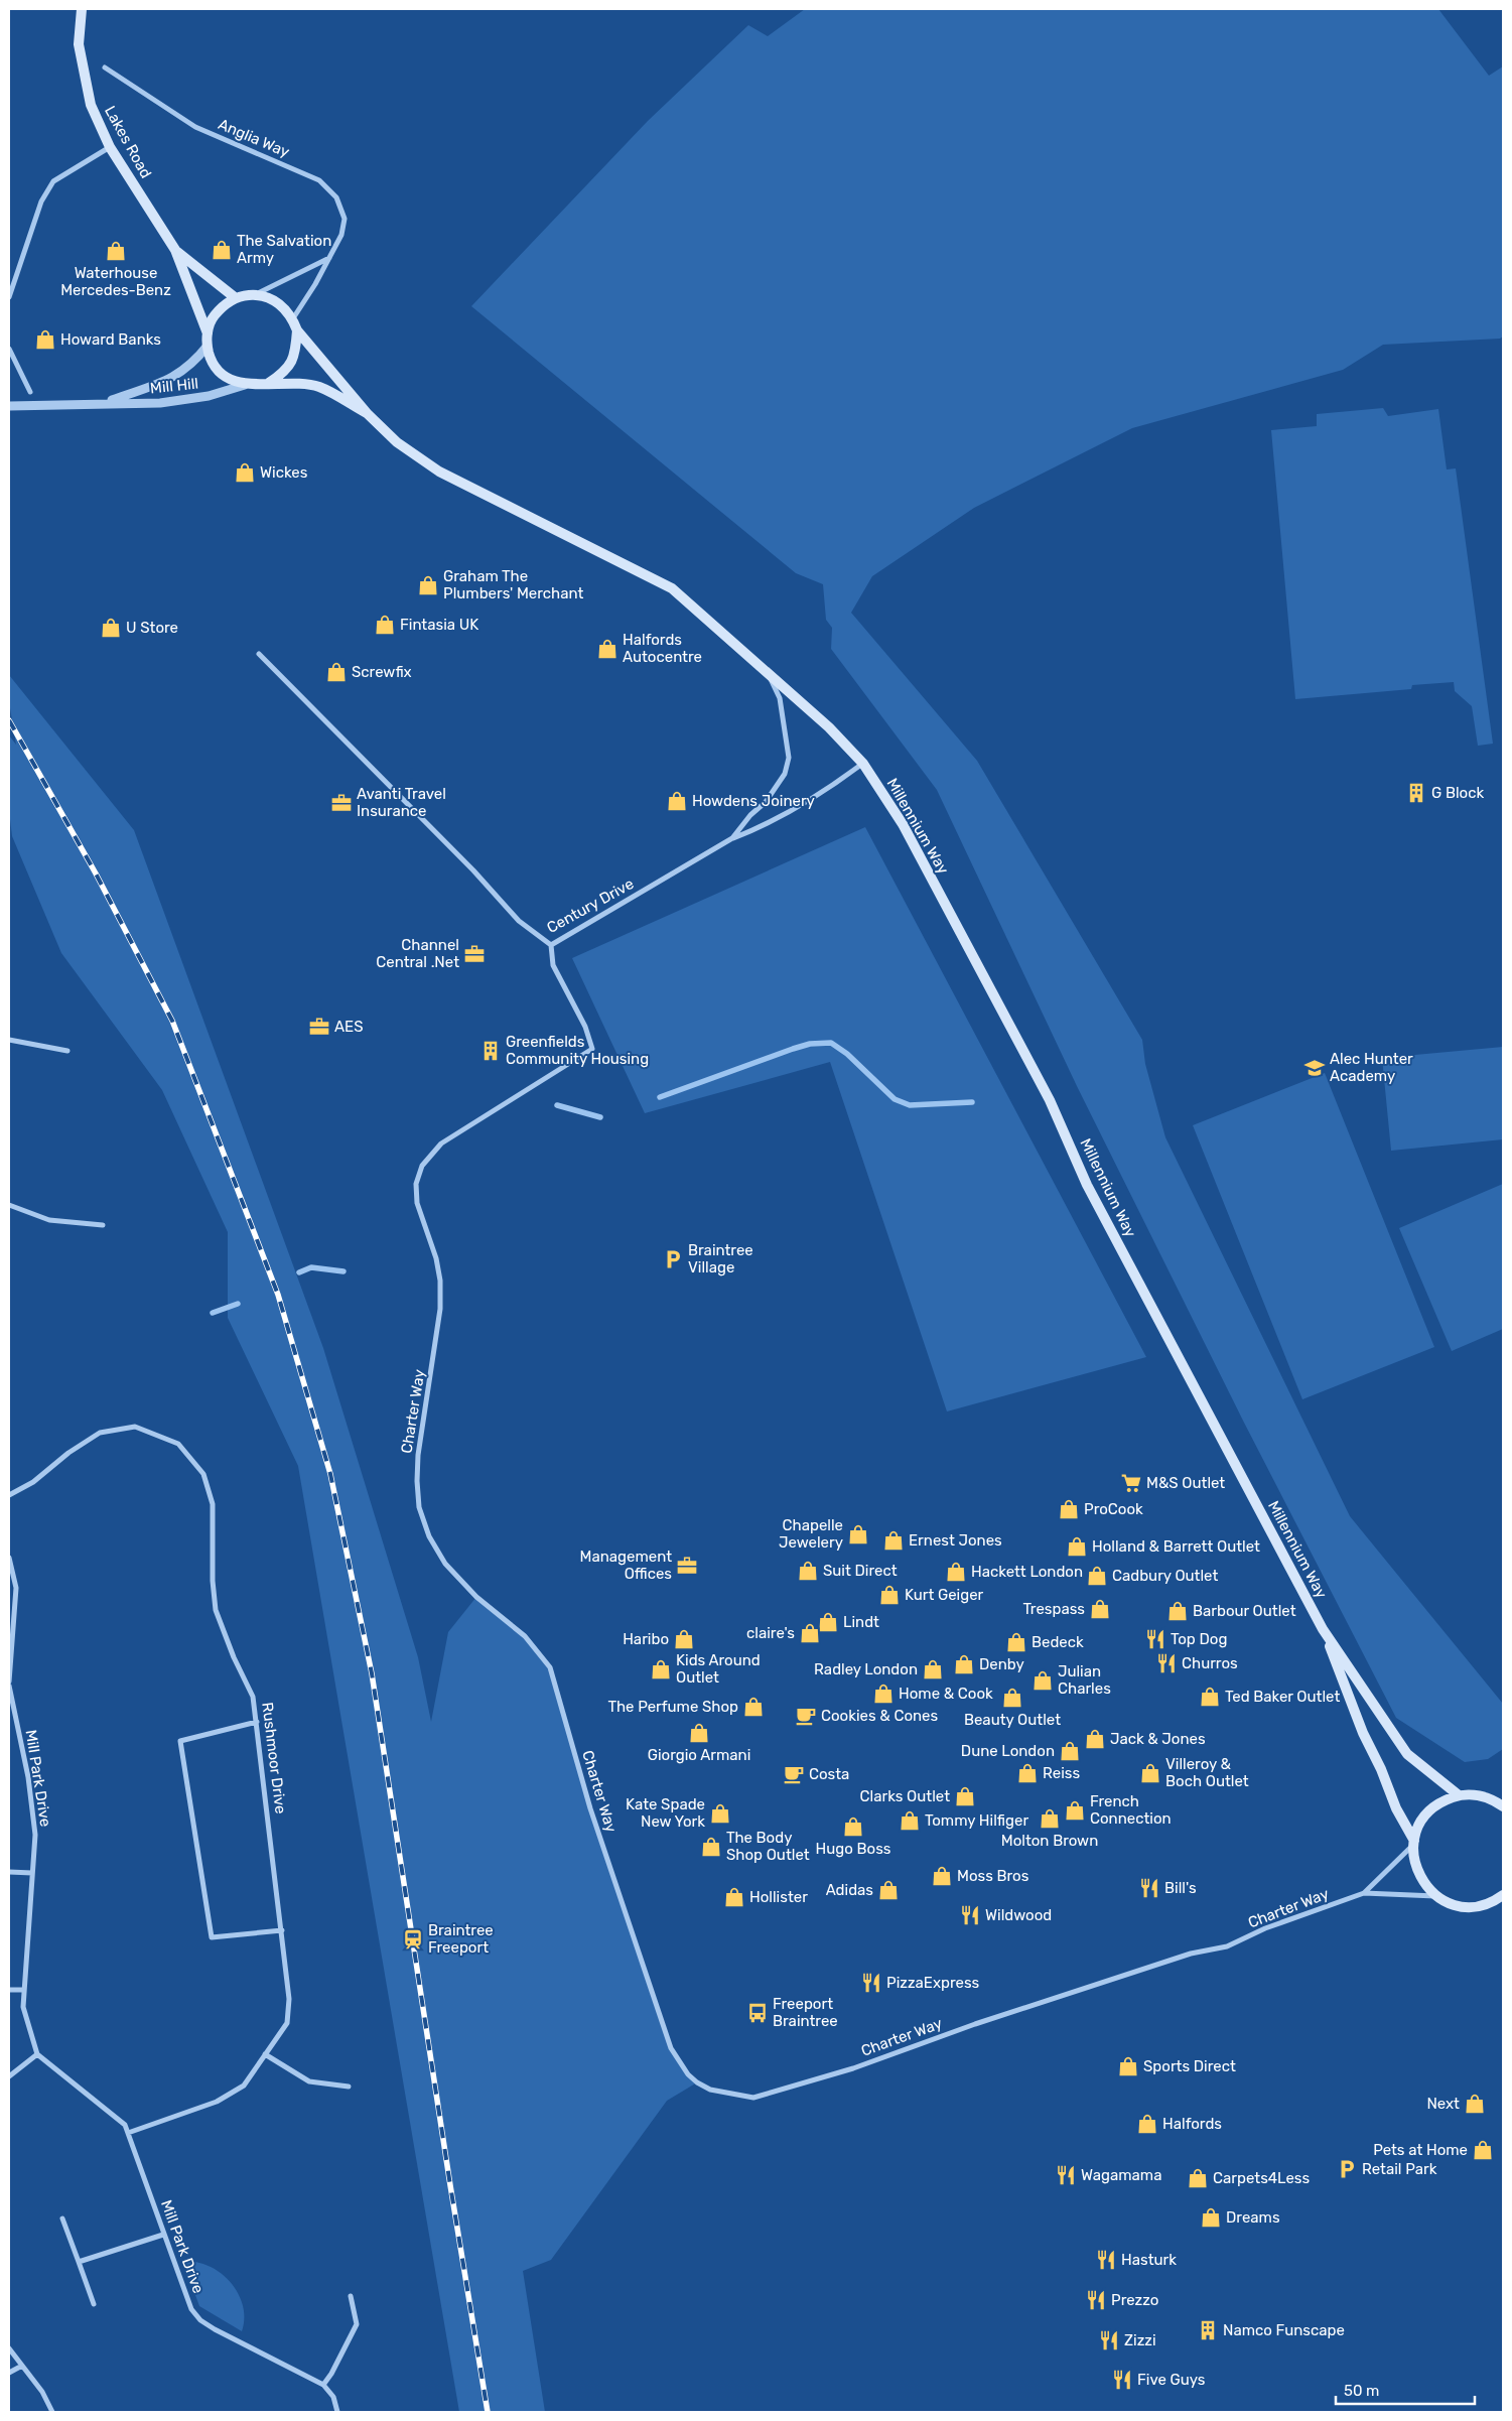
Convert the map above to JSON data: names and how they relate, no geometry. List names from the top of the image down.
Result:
{
  "streets": {
    "main road": ["Lakes Road", "Millennium Way"],
    "street": [
      "Anglia Way",
      "Mill Hill",
      "Century Drive",
      "Charter Way",
      "Rushmoor Drive",
      "Mill Park Drive"
    ]
  },
  "crossings": [
    ["Anglia Way", "Lakes Road"],
    ["Anglia Way", "Mill Hill"],
    ["Lakes Road", "Mill Hill"],
    ["Millennium Way", "Century Drive"],
    ["Millennium Way", "Charter Way"],
    ["Century Drive", "Charter Way"],
    ["Rushmoor Drive", "Mill Park Drive"]
  ],
  "places": {
    "shop": [
      "The Salvation Army",
      "Waterhouse Mercedes-Benz",
      "Howard Banks",
      "Wickes",
      "Graham The Plumbers' Merchant",
      "Fintasia UK",
      "U Store",
      "Halfords Autocentre",
      "Screwfix",
      "Howdens Joinery",
      "ProCook",
      "Chapelle Jewelery",
      "Ernest Jones",
      "Holland & Barrett Outlet",
      "Suit Direct",
      "Hackett London",
      "Cadbury Outlet",
      "Kurt Geiger",
      "Trespass",
      "Barbour Outlet",
      "Lindt",
      "claire's",
      "Haribo",
      "Bedeck",
      "Denby",
      "Kids Around Outlet",
      "Radley London",
      "Julian Charles",
      "Home & Cook",
      "Ted Baker Outlet",
      "Beauty Outlet",
      "The Perfume Shop",
      "Giorgio Armani",
      "Jack & Jones",
      "Dune London",
      "Reiss",
      "Villeroy & Boch Outlet",
      "Clarks Outlet",
      "French Connection",
      "Kate Spade New York",
      "Molton Brown",
      "Tommy Hilfiger",
      "Hugo Boss",
      "The Body Shop Outlet",
      "Moss Bros",
      "Adidas",
      "Hollister",
      "Sports Direct",
      "Next",
      "Halfords",
      "Pets at Home",
      "Carpets4Less",
      "Dreams"
    ],
    "building": ["G Block", "Greenfields Community Housing", "Namco Funscape"],
    "office": [
      "Avanti Travel Insurance",
      "Channel Central .Net",
      "AES",
      "Management Offices"
    ],
    "school or university": ["Alec Hunter Academy"],
    "parking": ["Braintree Village", "Retail Park"],
    "supermarket": ["M&S Outlet"],
    "restaurant": [
      "Top Dog",
      "Churros",
      "Bill's",
      "Wildwood",
      "PizzaExpress",
      "Wagamama",
      "Hasturk",
      "Prezzo",
      "Zizzi",
      "Five Guys"
    ],
    "cafe": ["Cookies & Cones", "Costa"],
    "station": ["Braintree Freeport"],
    "bus stop": ["Freeport Braintree"]
  },
  "scale_bar": "50 m"
}
